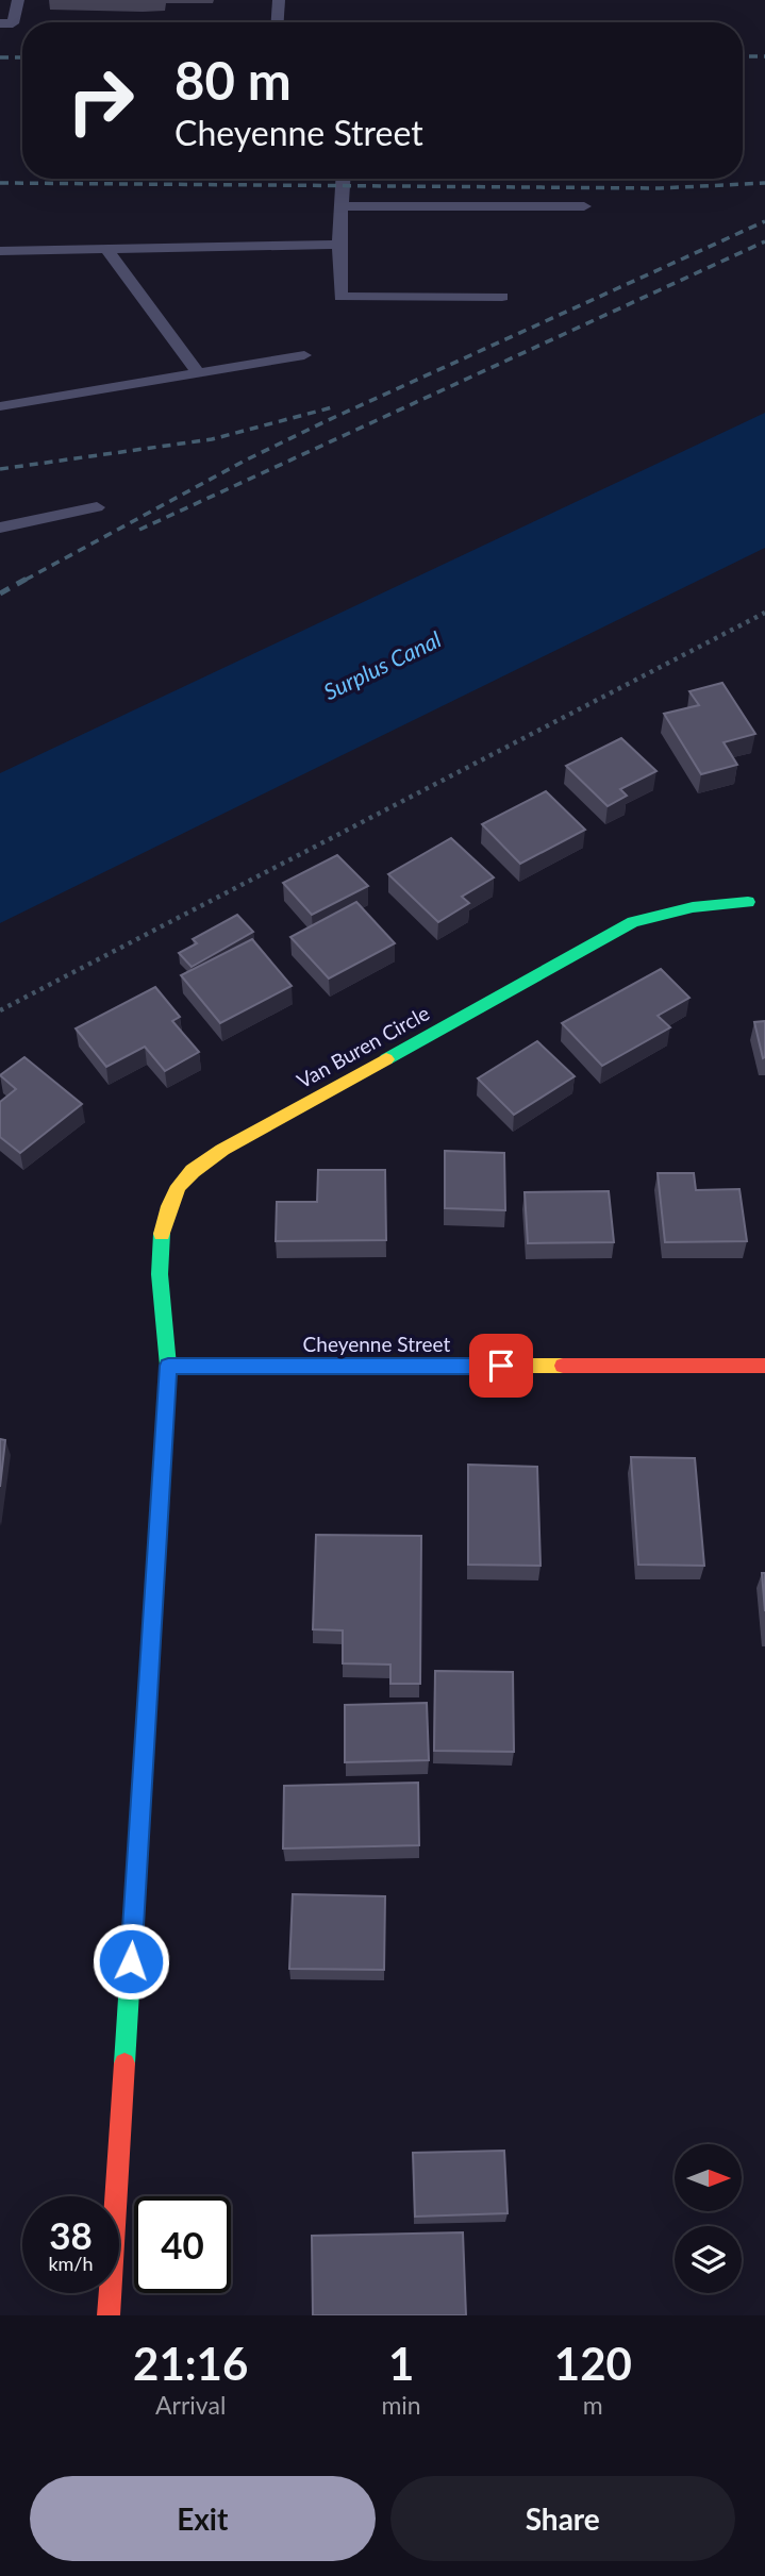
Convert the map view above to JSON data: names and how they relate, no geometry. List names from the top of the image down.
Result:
{
  "streets": {
    "street": ["Van Buren Circle", "Cheyenne Street"]
  },
  "crossings": [
    ["Van Buren Circle", "Cheyenne Street"]
  ],
  "water": ["Surplus Canal"],
  "north": "right",
  "page": {
    "turn": ["80 m", "Cheyenne Street"],
    "speed": "38 km/h",
    "limit": "40",
    "eta": [
      "21:16",
      "Arrival",
      "1",
      "min",
      "120",
      "m"
    ],
    "buttons": ["Exit", "Share"]
  }
}
